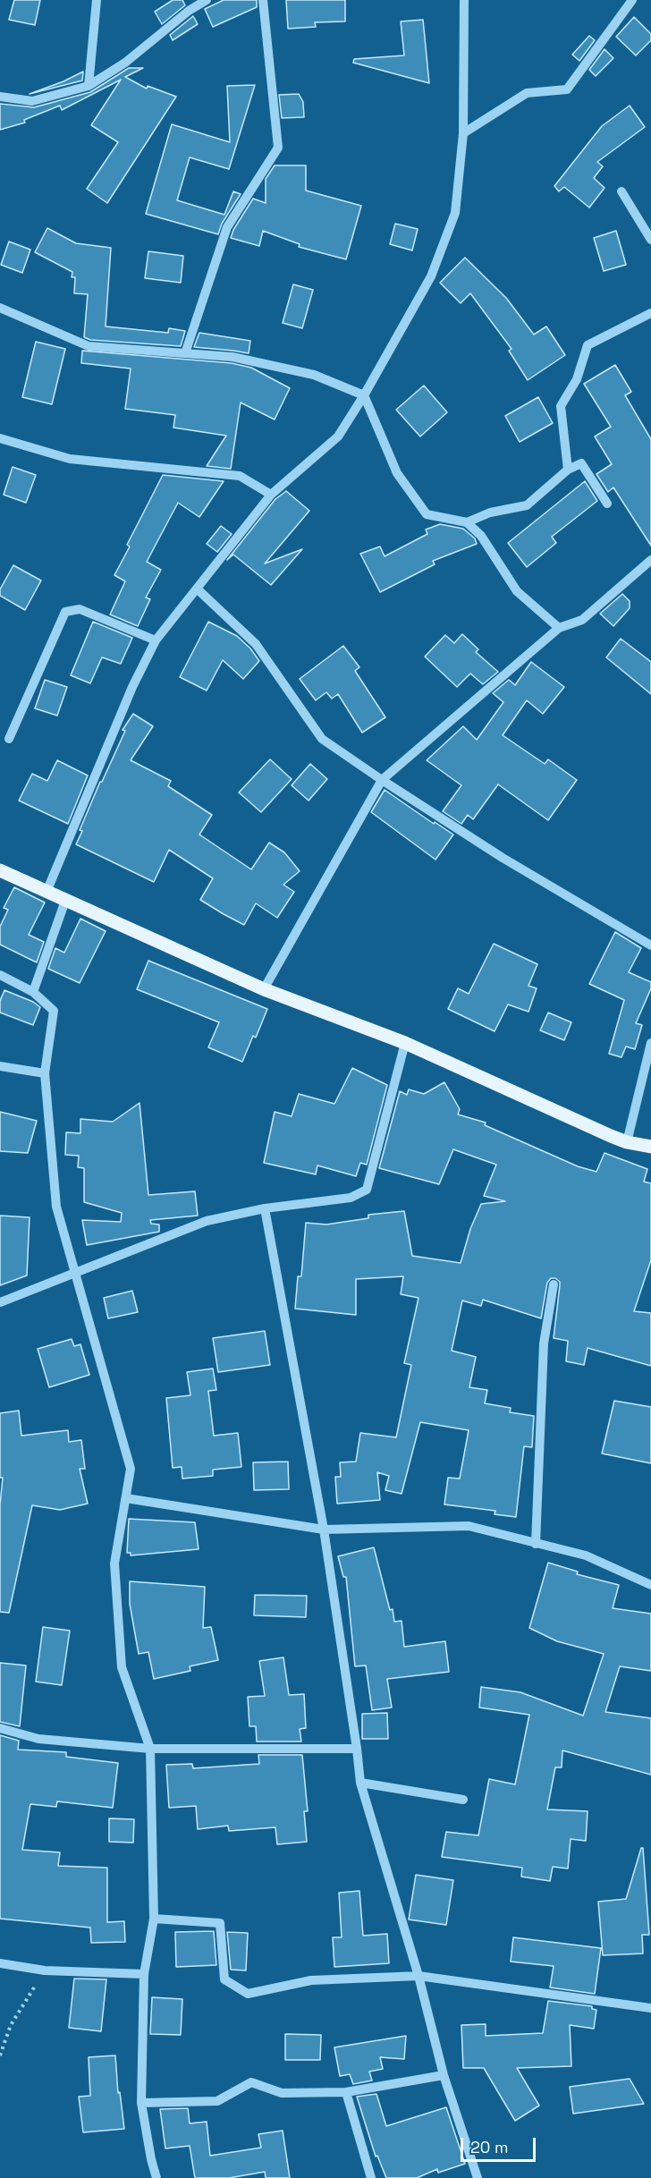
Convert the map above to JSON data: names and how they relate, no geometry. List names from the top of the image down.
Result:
{
  "scale_bar": "20 m"
}
